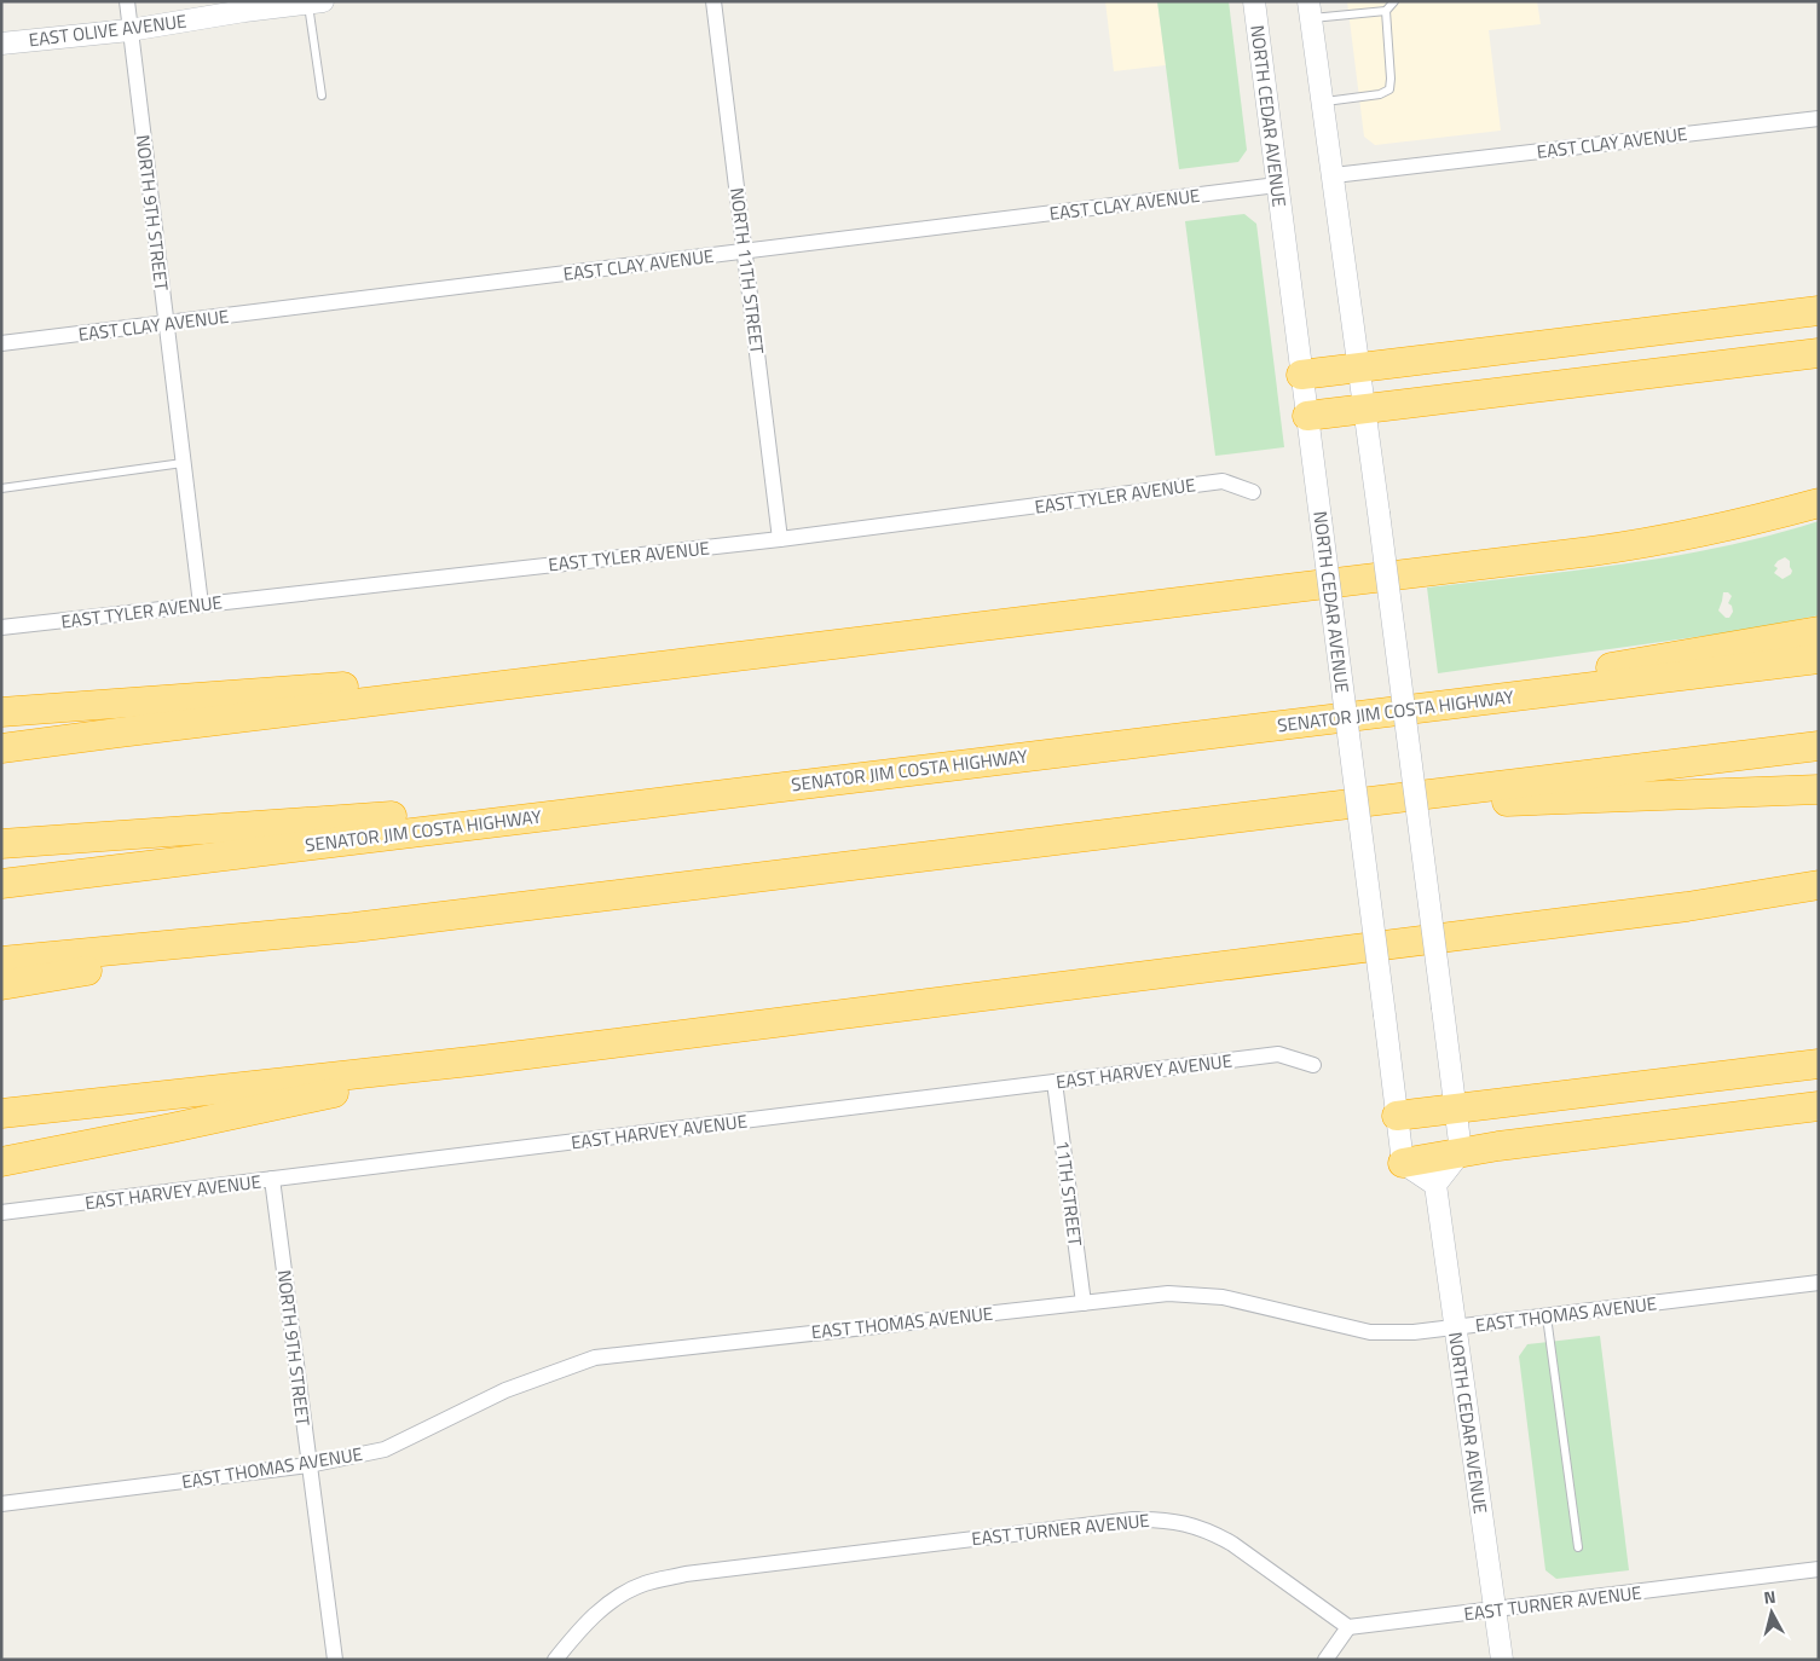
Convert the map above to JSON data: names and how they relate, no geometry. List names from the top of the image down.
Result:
{
  "streets": {
    "highway": ["SENATOR JIM COSTA HIGHWAY"],
    "main road": ["EAST OLIVE AVENUE", "NORTH CEDAR AVENUE"],
    "street": [
      "EAST CLAY AVENUE",
      "NORTH 9TH STREET",
      "NORTH 11TH STREET",
      "EAST TYLER AVENUE",
      "EAST HARVEY AVENUE",
      "11TH STREET",
      "EAST THOMAS AVENUE",
      "EAST TURNER AVENUE"
    ]
  },
  "crossings": [
    ["EAST OLIVE AVENUE", "NORTH 9TH STREET"],
    ["NORTH CEDAR AVENUE", "EAST CLAY AVENUE"],
    ["NORTH CEDAR AVENUE", "EAST THOMAS AVENUE"],
    ["NORTH CEDAR AVENUE", "EAST TURNER AVENUE"],
    ["EAST CLAY AVENUE", "NORTH 9TH STREET"],
    ["EAST CLAY AVENUE", "NORTH 11TH STREET"],
    ["NORTH 9TH STREET", "EAST TYLER AVENUE"],
    ["NORTH 9TH STREET", "EAST HARVEY AVENUE"],
    ["NORTH 9TH STREET", "EAST THOMAS AVENUE"],
    ["NORTH 11TH STREET", "EAST TYLER AVENUE"],
    ["EAST HARVEY AVENUE", "11TH STREET"],
    ["11TH STREET", "EAST THOMAS AVENUE"]
  ],
  "north": "top"
}
